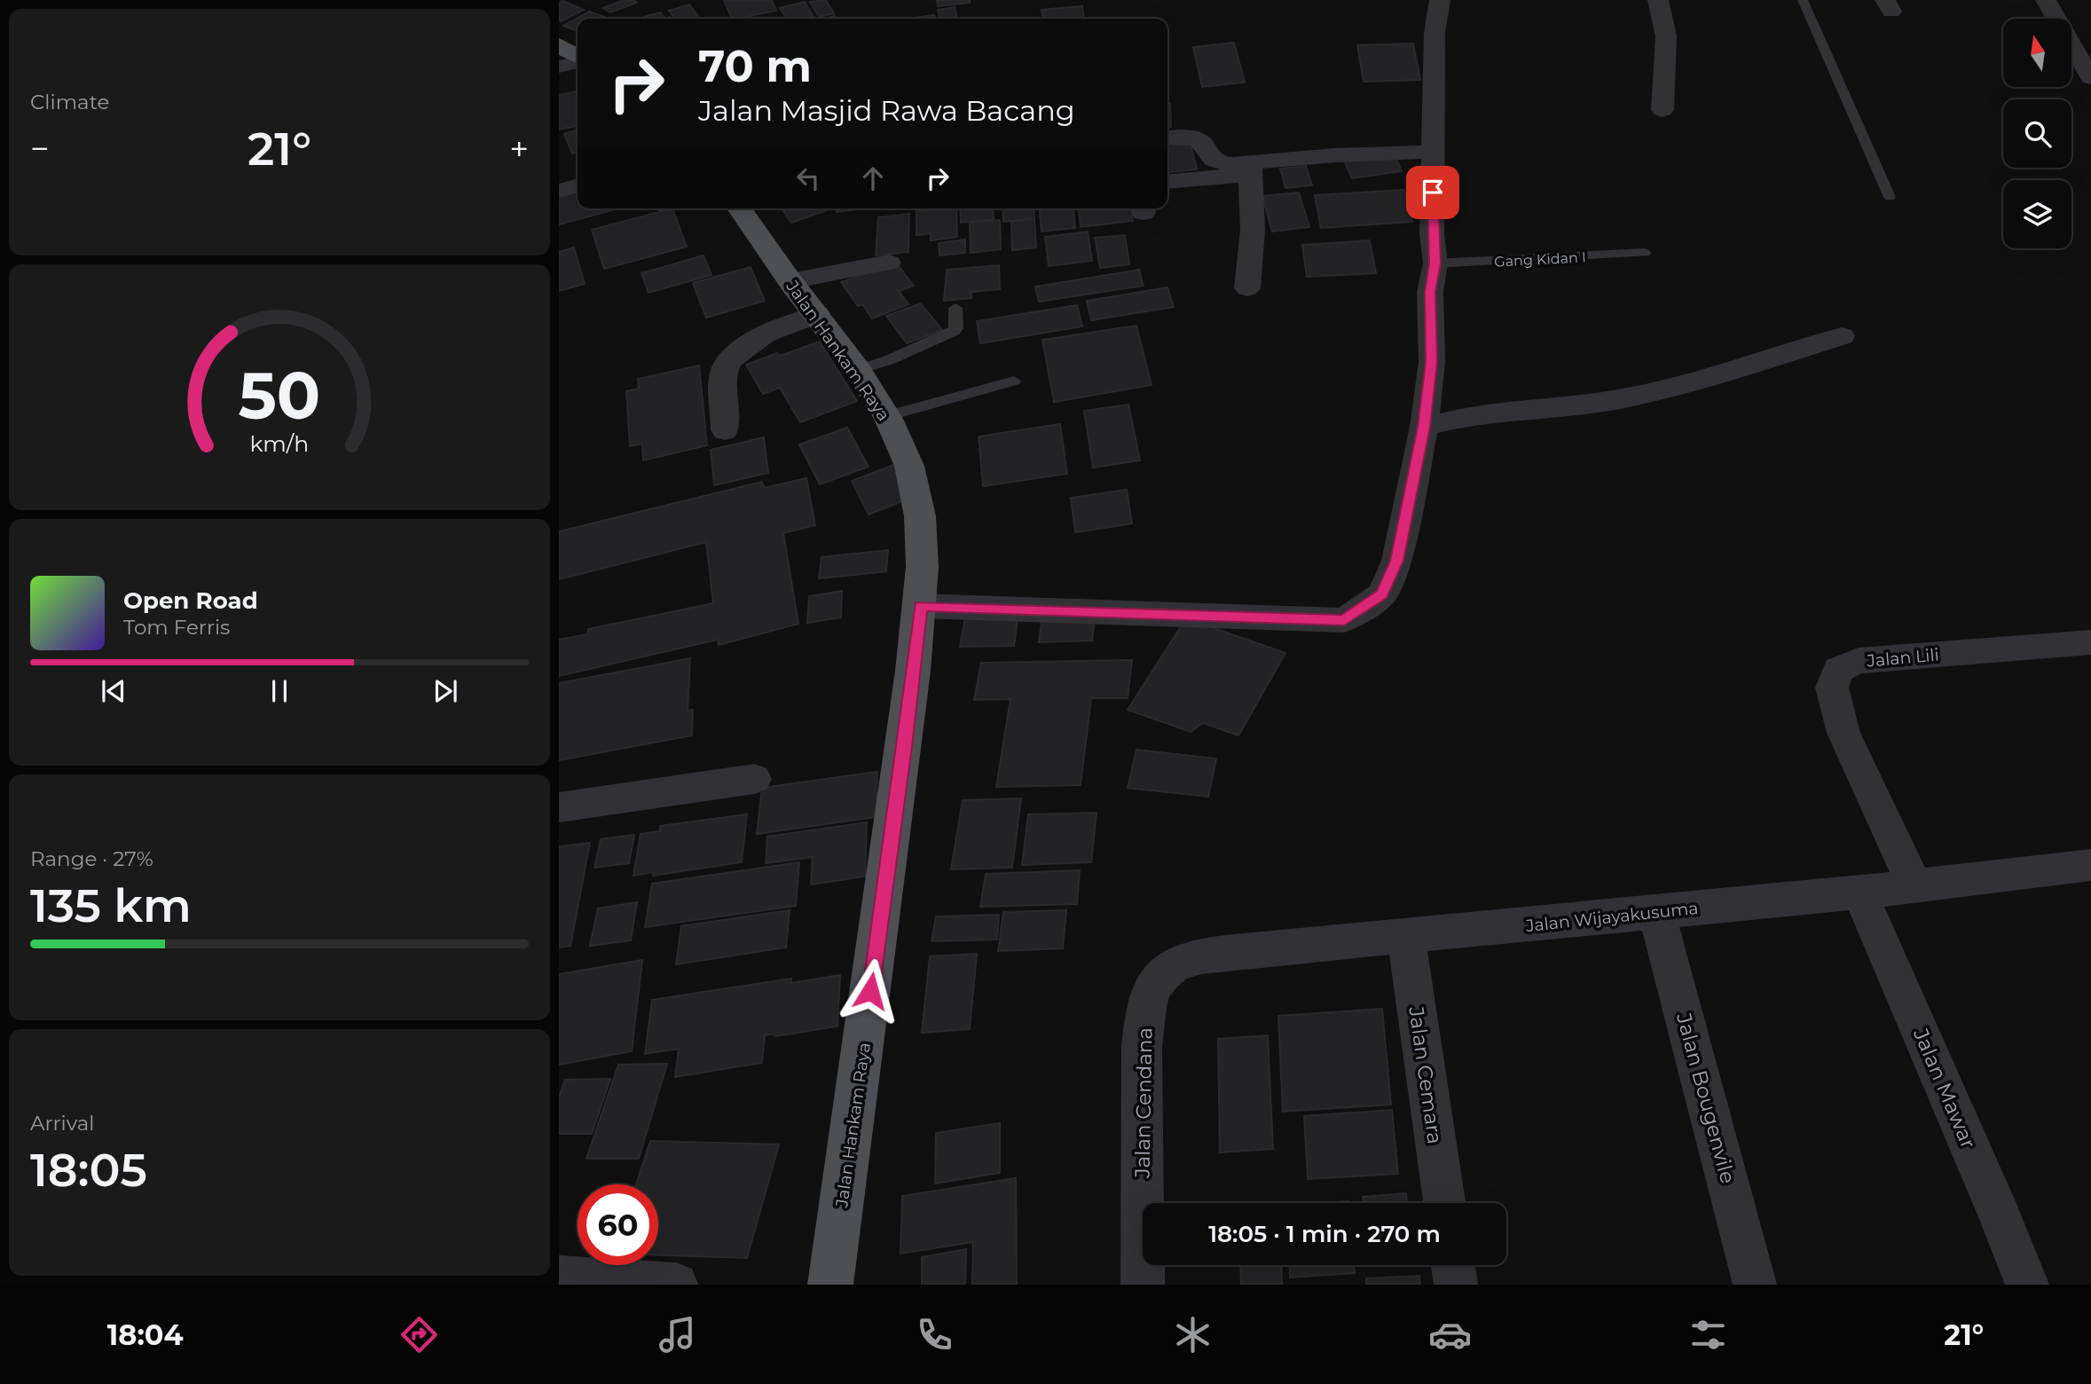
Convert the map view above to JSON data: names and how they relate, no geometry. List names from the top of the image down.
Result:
{
  "streets": {
    "main road": ["Jalan Hankam Raya"],
    "street": [
      "Jalan Lili",
      "Jalan Wijayakusuma",
      "Jalan Cemara",
      "Jalan Mawar",
      "Jalan Bougenvile",
      "Jalan Cendana"
    ],
    "lane": ["Gang Kidan I"]
  },
  "crossings": [
    ["Jalan Lili", "Jalan Wijayakusuma"],
    ["Jalan Wijayakusuma", "Jalan Cemara"],
    ["Jalan Wijayakusuma", "Jalan Mawar"],
    ["Jalan Wijayakusuma", "Jalan Bougenvile"],
    ["Jalan Wijayakusuma", "Jalan Cendana"]
  ],
  "north": "top",
  "page": {
    "tile": [
      "Climate",
      ["Range · 27%", "135 km"],
      ["Arrival", "18:05"]
    ],
    "turn": ["70 m", "Jalan Masjid Rawa Bacang"],
    "heat": ["−", "21°", "+"],
    "song": ["Open Road", "Tom Ferris"],
    "limit": "60",
    "trip": "18:05 · 1 min · 270 m",
    "tabs": ["18:04", "21°"],
    "gauge": ["50", "km/h"]
  }
}
